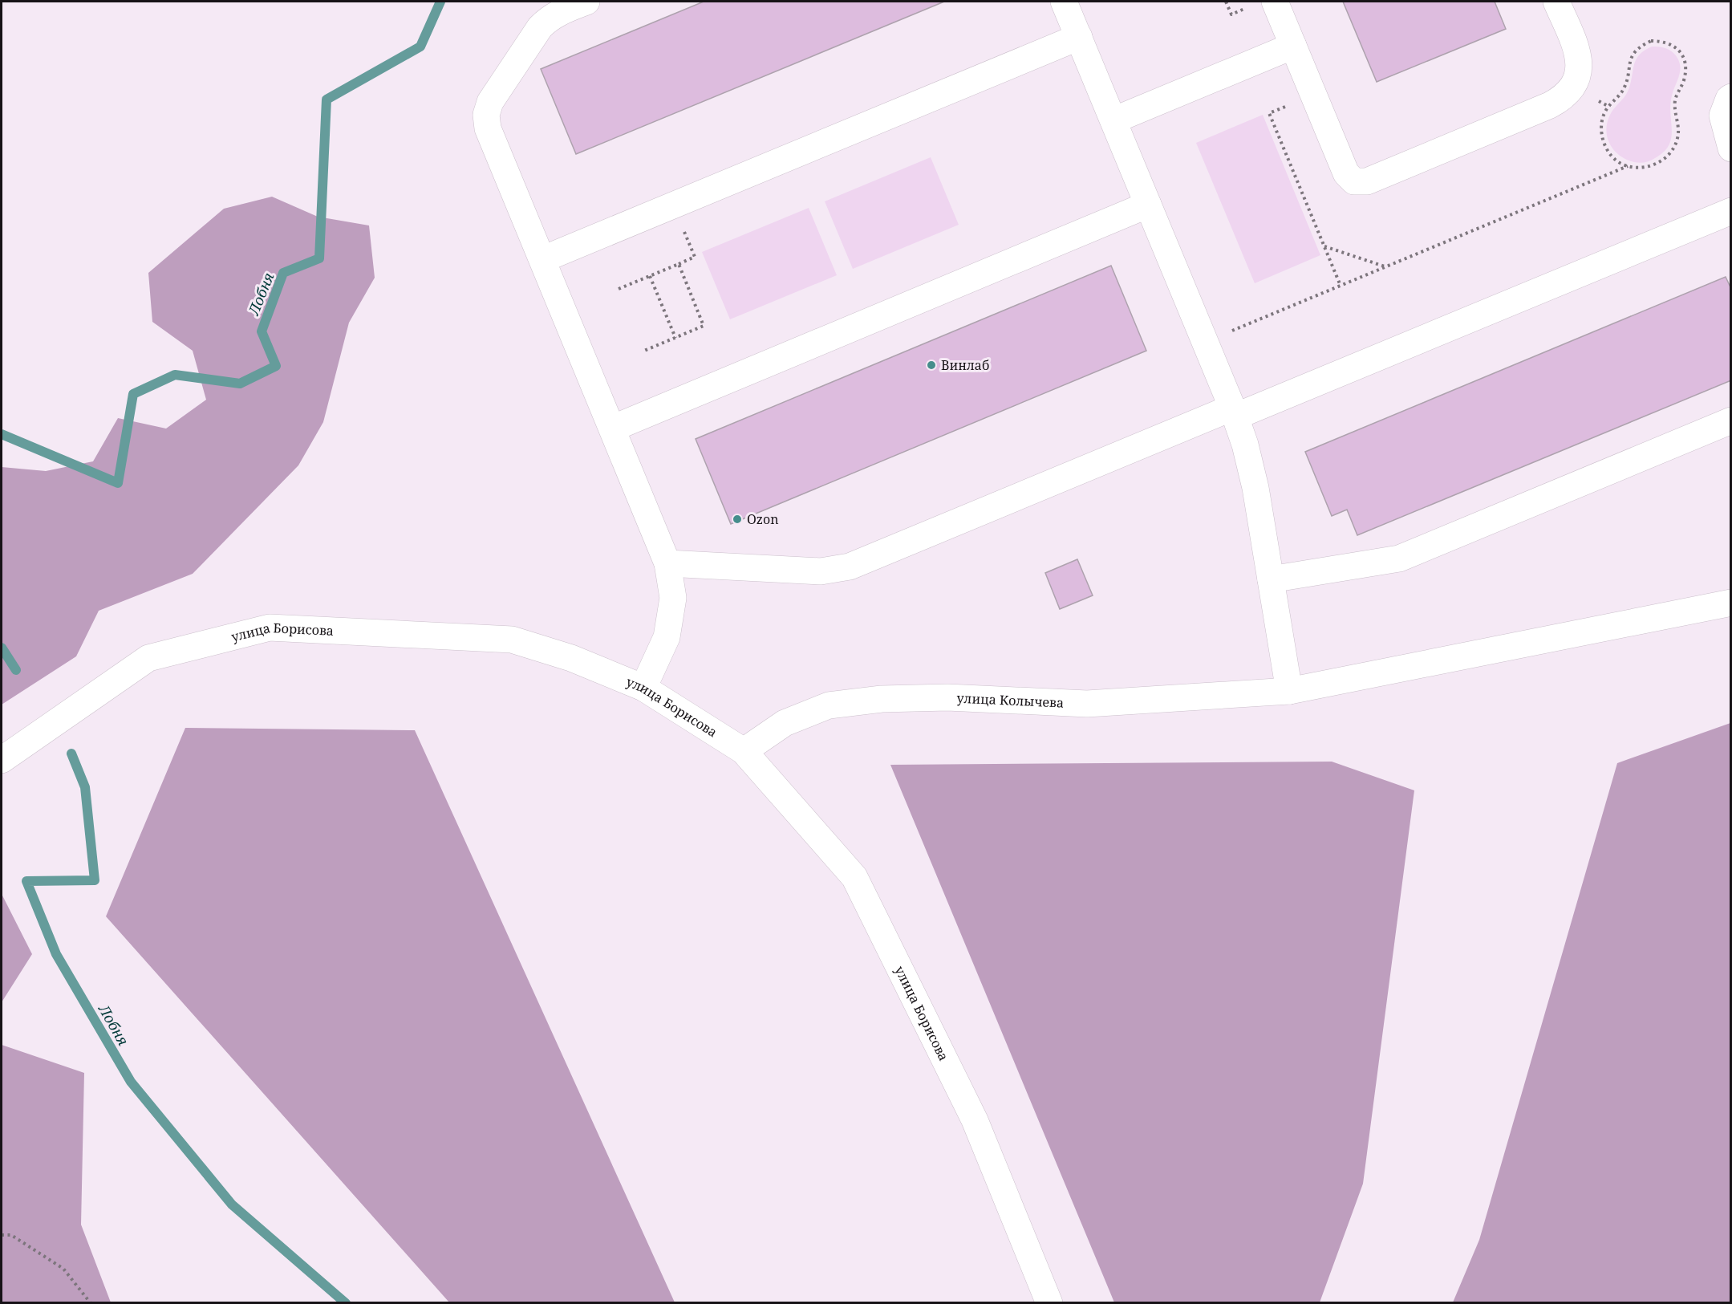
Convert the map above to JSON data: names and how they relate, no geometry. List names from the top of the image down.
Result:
{
  "streets": {
    "street": ["улица Борисова", "улица Колычева"]
  },
  "crossings": [
    ["улица Борисова", "улица Колычева"]
  ],
  "water": ["Лобня"],
  "places": ["Винлаб", "Ozon"]
}
